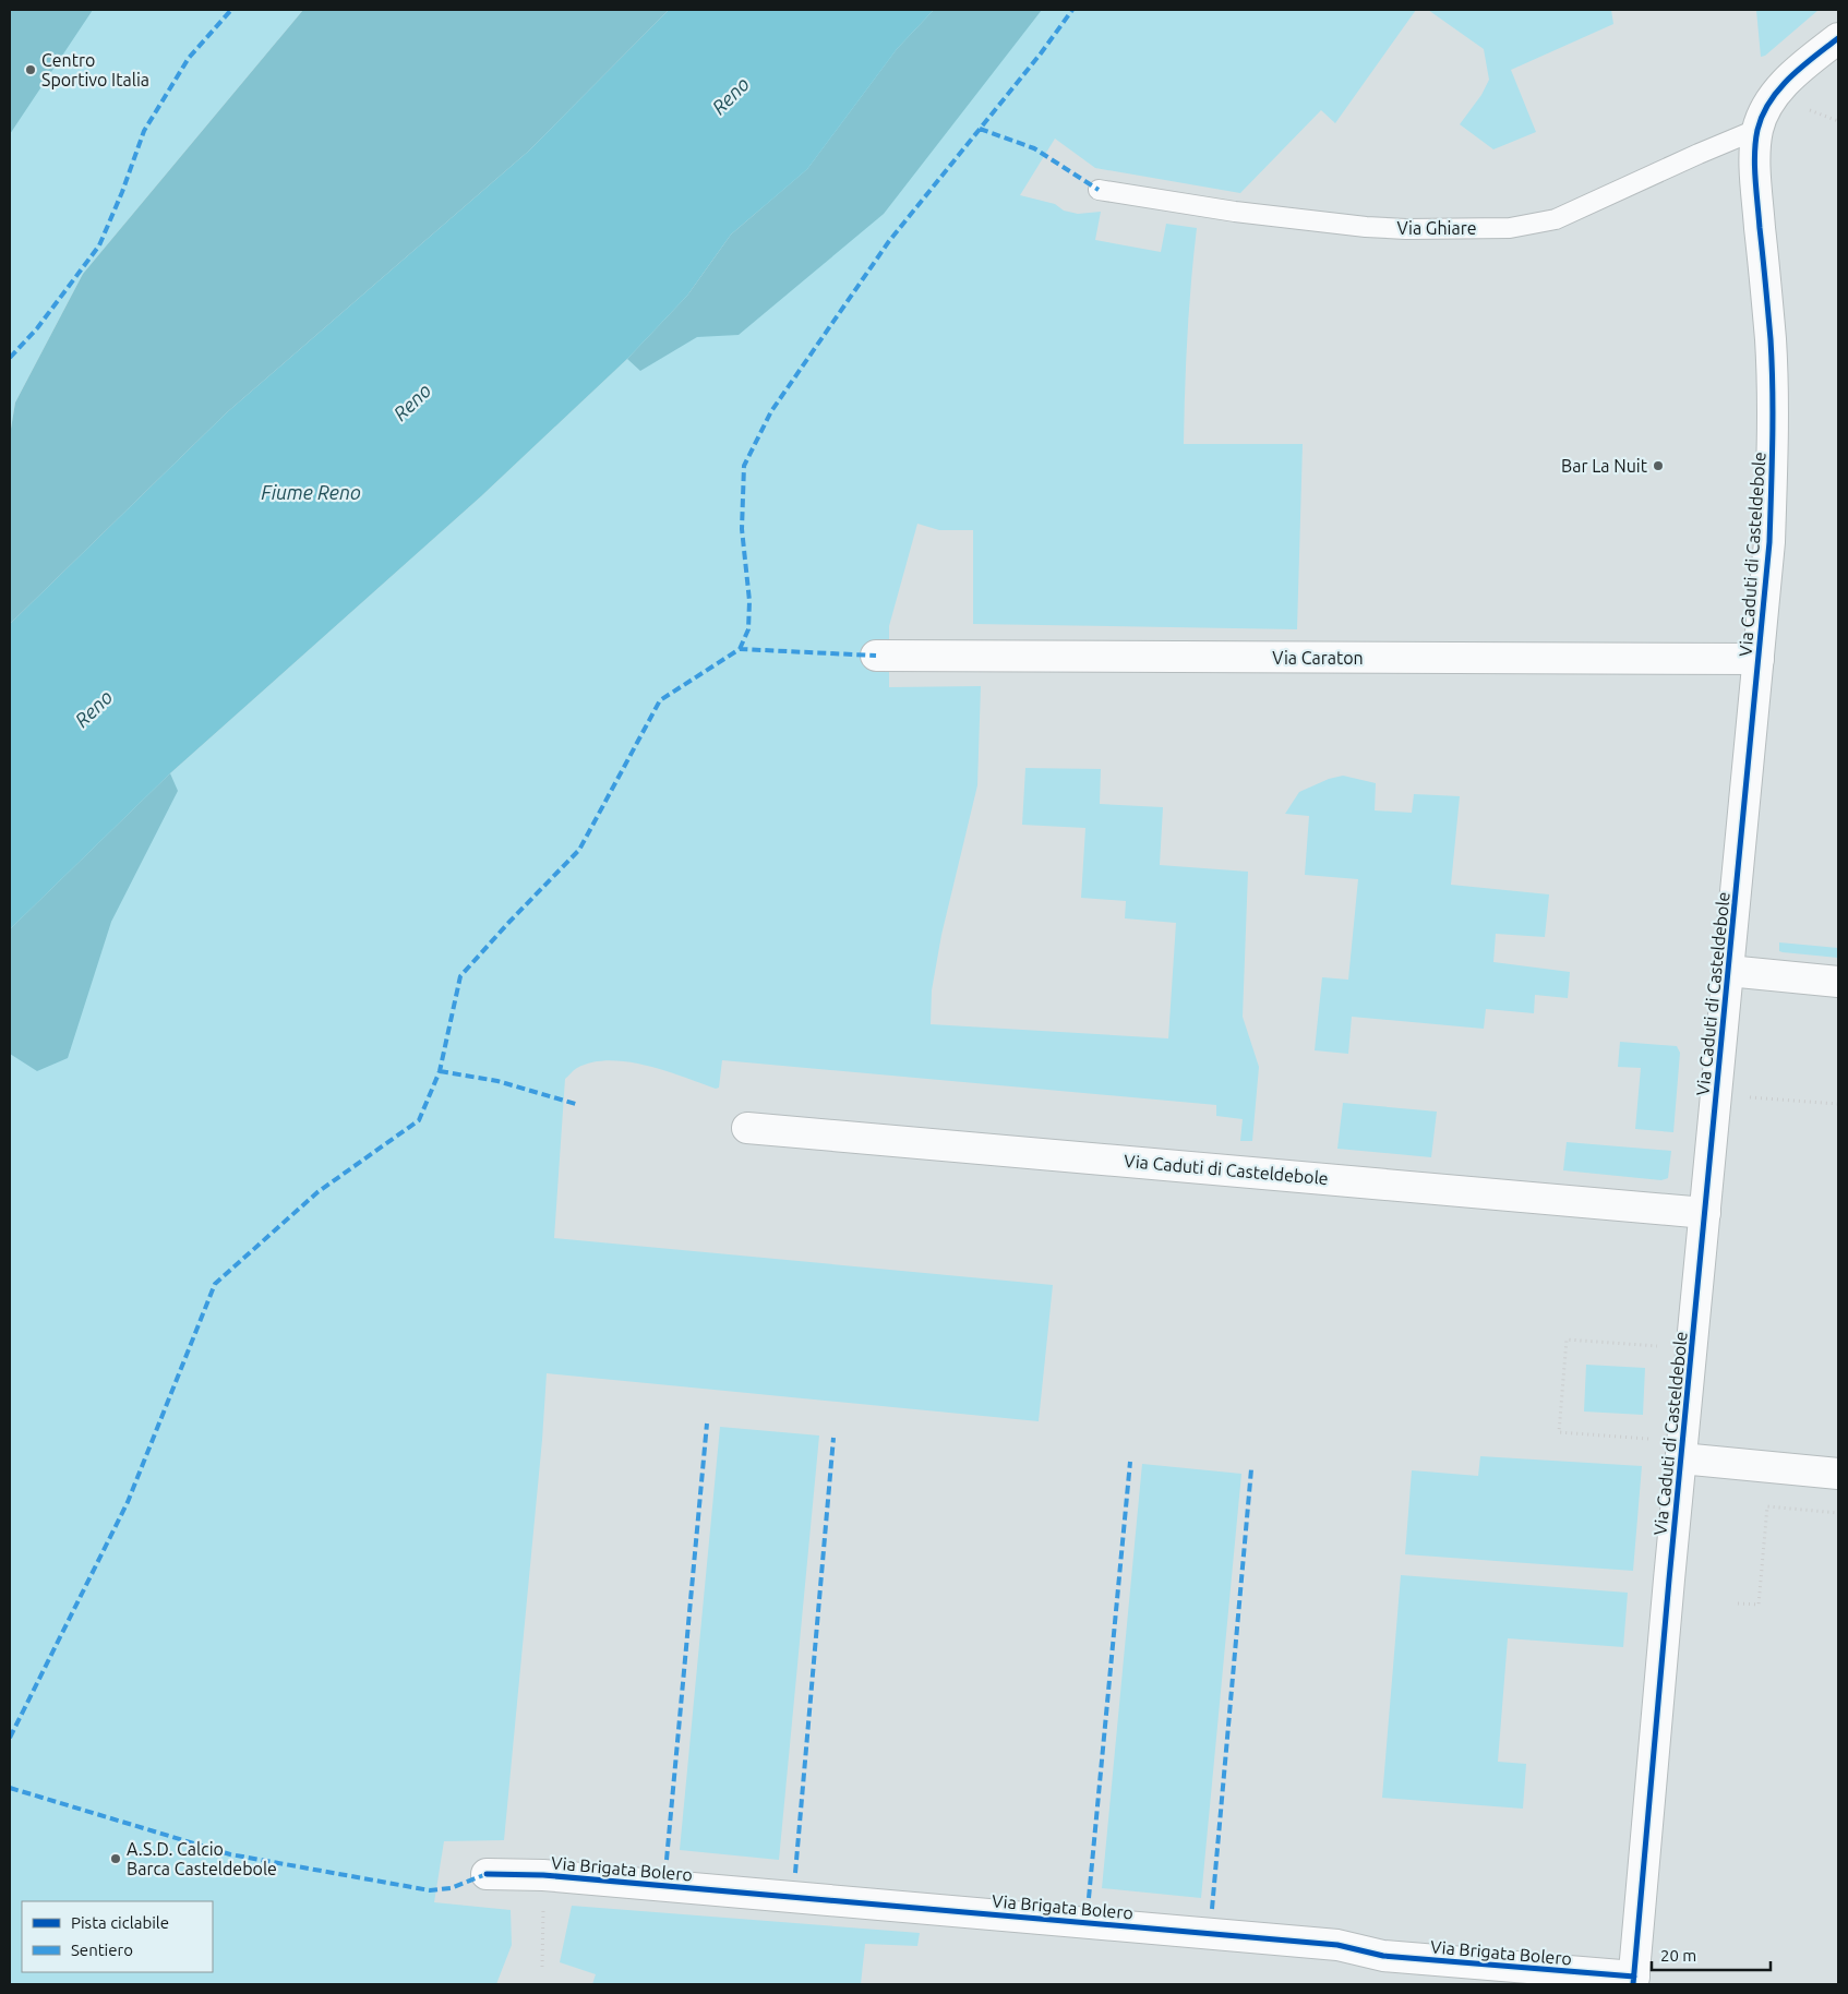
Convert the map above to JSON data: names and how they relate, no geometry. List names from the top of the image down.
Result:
{
  "streets": {
    "street": ["Via Caduti di Casteldebole", "Via Caraton", "Via Brigata Bolero"],
    "lane": ["Via Ghiare"]
  },
  "crossings": [
    ["Via Ghiare", "Via Caduti di Casteldebole"],
    ["Via Caduti di Casteldebole", "Via Caraton"],
    ["Via Caduti di Casteldebole", "Via Brigata Bolero"]
  ],
  "water": ["Reno", "Fiume Reno"],
  "places": ["Centro Sportivo Italia", "Bar La Nuit", "A.S.D. Calcio Barca Casteldebole"],
  "legend": ["Pista ciclabile", "Sentiero"],
  "scale_bar": "20 m"
}
